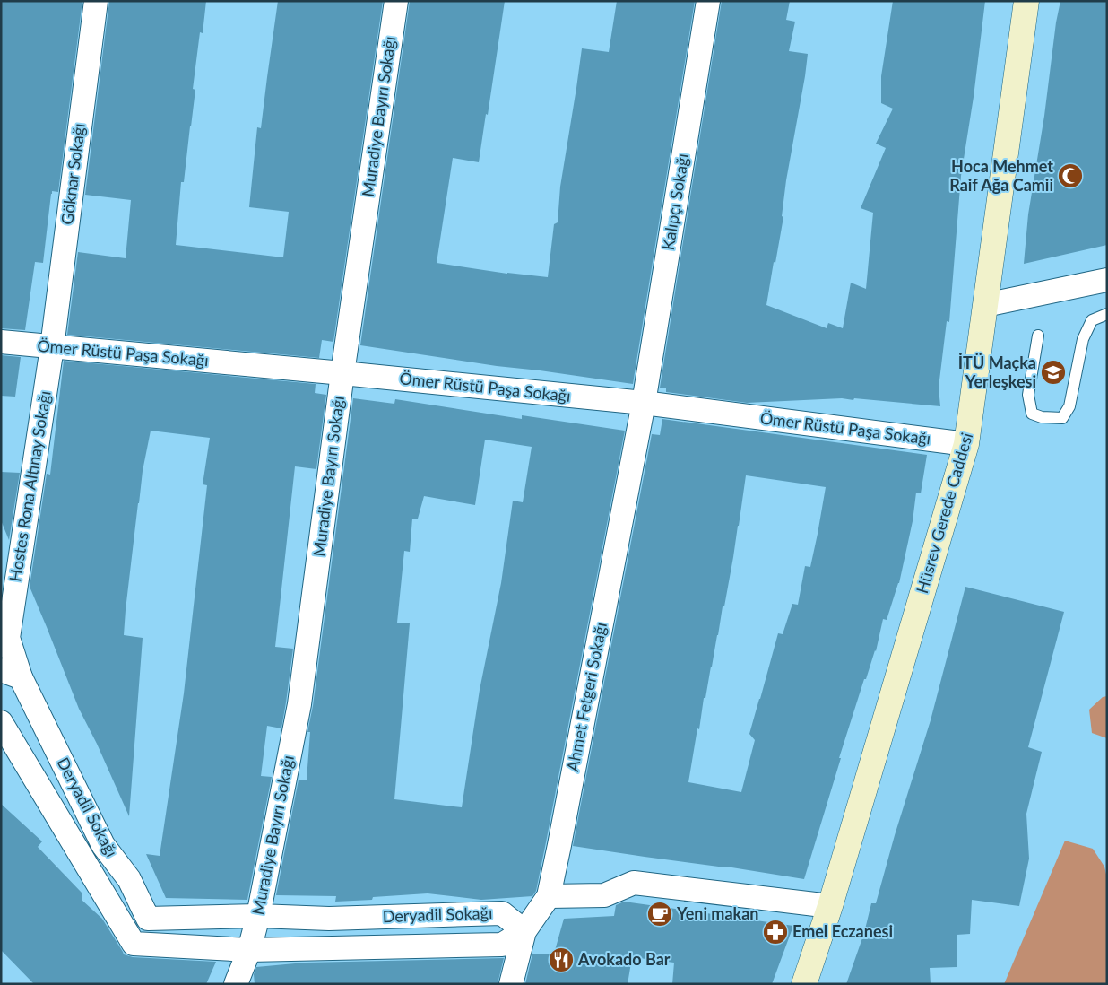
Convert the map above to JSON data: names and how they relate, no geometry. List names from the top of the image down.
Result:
{
  "streets": {
    "street": [
      "Muradiye Bayırı Sokağı",
      "Göknar Sokağı",
      "Kalıpçı Sokağı",
      "Ömer Rüstü Paşa Sokağı",
      "Hostes Rona Altınay Sokağı",
      "Hüsrev Gerede Caddesi",
      "Ahmet Fetgeri Sokağı",
      "Deryadil Sokağı"
    ]
  },
  "crossings": [
    ["Muradiye Bayırı Sokağı", "Ömer Rüstü Paşa Sokağı"],
    ["Muradiye Bayırı Sokağı", "Deryadil Sokağı"],
    ["Göknar Sokağı", "Ömer Rüstü Paşa Sokağı"],
    ["Göknar Sokağı", "Hostes Rona Altınay Sokağı"],
    ["Kalıpçı Sokağı", "Ömer Rüstü Paşa Sokağı"],
    ["Kalıpçı Sokağı", "Ahmet Fetgeri Sokağı"],
    ["Ömer Rüstü Paşa Sokağı", "Hostes Rona Altınay Sokağı"],
    ["Ömer Rüstü Paşa Sokağı", "Hüsrev Gerede Caddesi"],
    ["Ömer Rüstü Paşa Sokağı", "Ahmet Fetgeri Sokağı"],
    ["Hostes Rona Altınay Sokağı", "Deryadil Sokağı"],
    ["Ahmet Fetgeri Sokağı", "Deryadil Sokağı"]
  ],
  "places": {
    "mosque": ["Hoca Mehmet Raif Ağa Camii"],
    "school or university": ["İTÜ Maçka Yerleşkesi"],
    "cafe": ["Yeni makan"],
    "pharmacy": ["Emel Eczanesi"],
    "restaurant": ["Avokado Bar"]
  }
}
